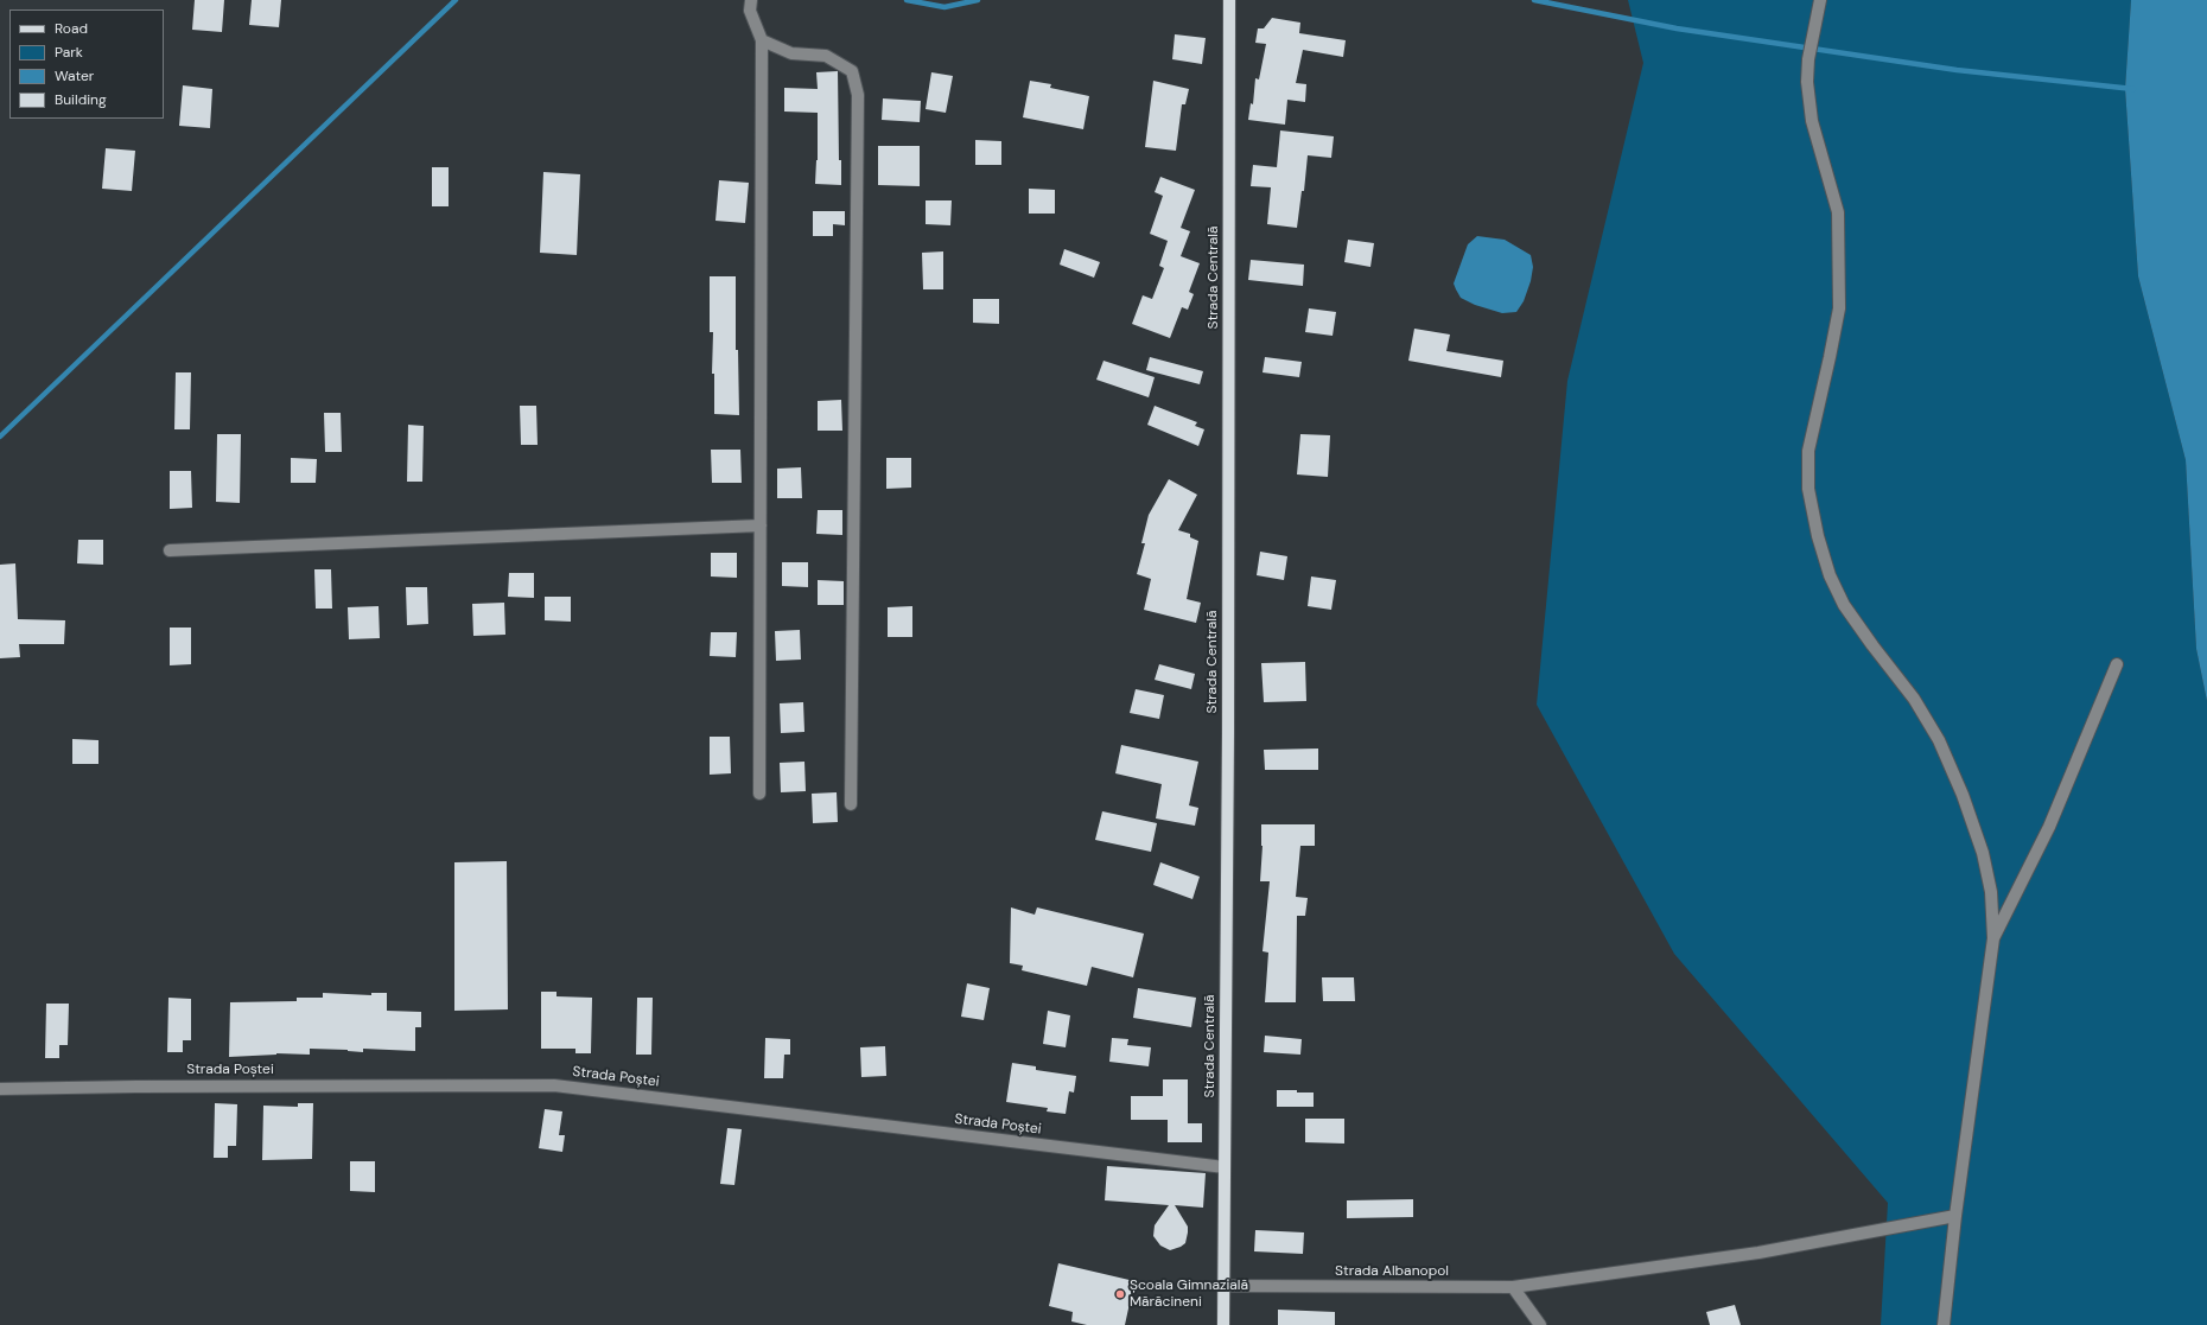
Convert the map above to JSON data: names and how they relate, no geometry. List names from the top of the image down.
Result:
{
  "streets": {
    "main road": ["Strada Centrală"],
    "street": ["Strada Poștei", "Strada Albanopol"]
  },
  "crossings": [
    ["Strada Centrală", "Strada Poștei"],
    ["Strada Centrală", "Strada Albanopol"]
  ],
  "places": ["Școala Gimnazială Mărăcineni"],
  "legend": [
    "Road",
    "Park",
    "Water",
    "Building"
  ]
}
